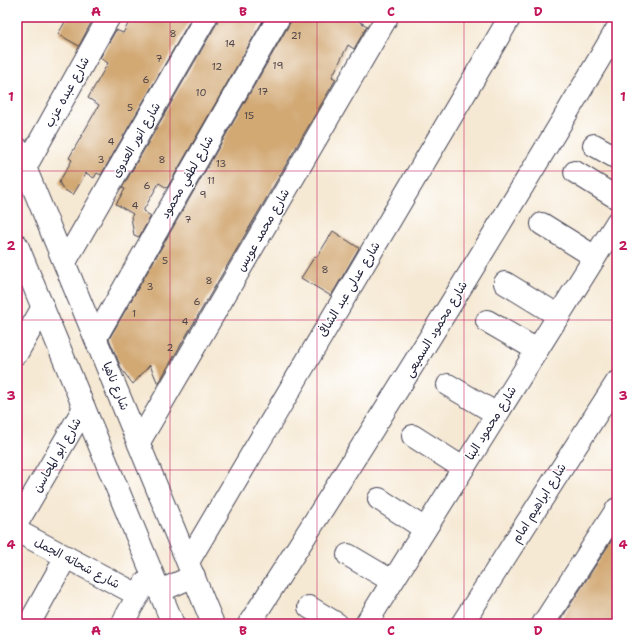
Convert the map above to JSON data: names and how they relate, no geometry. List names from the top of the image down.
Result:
{
  "streets": {
    "street": [
      "شارع عبده عزب",
      "شارع انور العدوى",
      "شارع لطفي محمود",
      "شارع محمد عويس",
      "شارع عدلى عبد الشافى",
      "شارع محمود السميعى",
      "شارع ناهيا",
      "شارع محمود البنا",
      "شارع أبو المحاسن",
      "شارع ابراهيم امام",
      "شارع شحاته الجمل"
    ]
  },
  "crossings": [
    ["شارع عبده عزب", "شارع ناهيا"],
    ["شارع انور العدوى", "شارع ناهيا"],
    ["شارع لطفي محمود", "شارع ناهيا"],
    ["شارع محمد عويس", "شارع ناهيا"],
    ["شارع عدلى عبد الشافى", "شارع ناهيا"]
  ],
  "house_numbers": [
    "8",
    "21",
    "14",
    "7",
    "19",
    "12",
    "6",
    "17",
    "10",
    "5",
    "15",
    "4",
    "3",
    "8",
    "13",
    "11",
    "6",
    "9",
    "4",
    "7",
    "5",
    "8",
    "8",
    "3",
    "6",
    "1",
    "4",
    "2"
  ],
  "grid": {
    "columns": [
      "A",
      "B",
      "C",
      "D"
    ],
    "rows": [
      "1",
      "2",
      "3",
      "4"
    ]
  }
}
